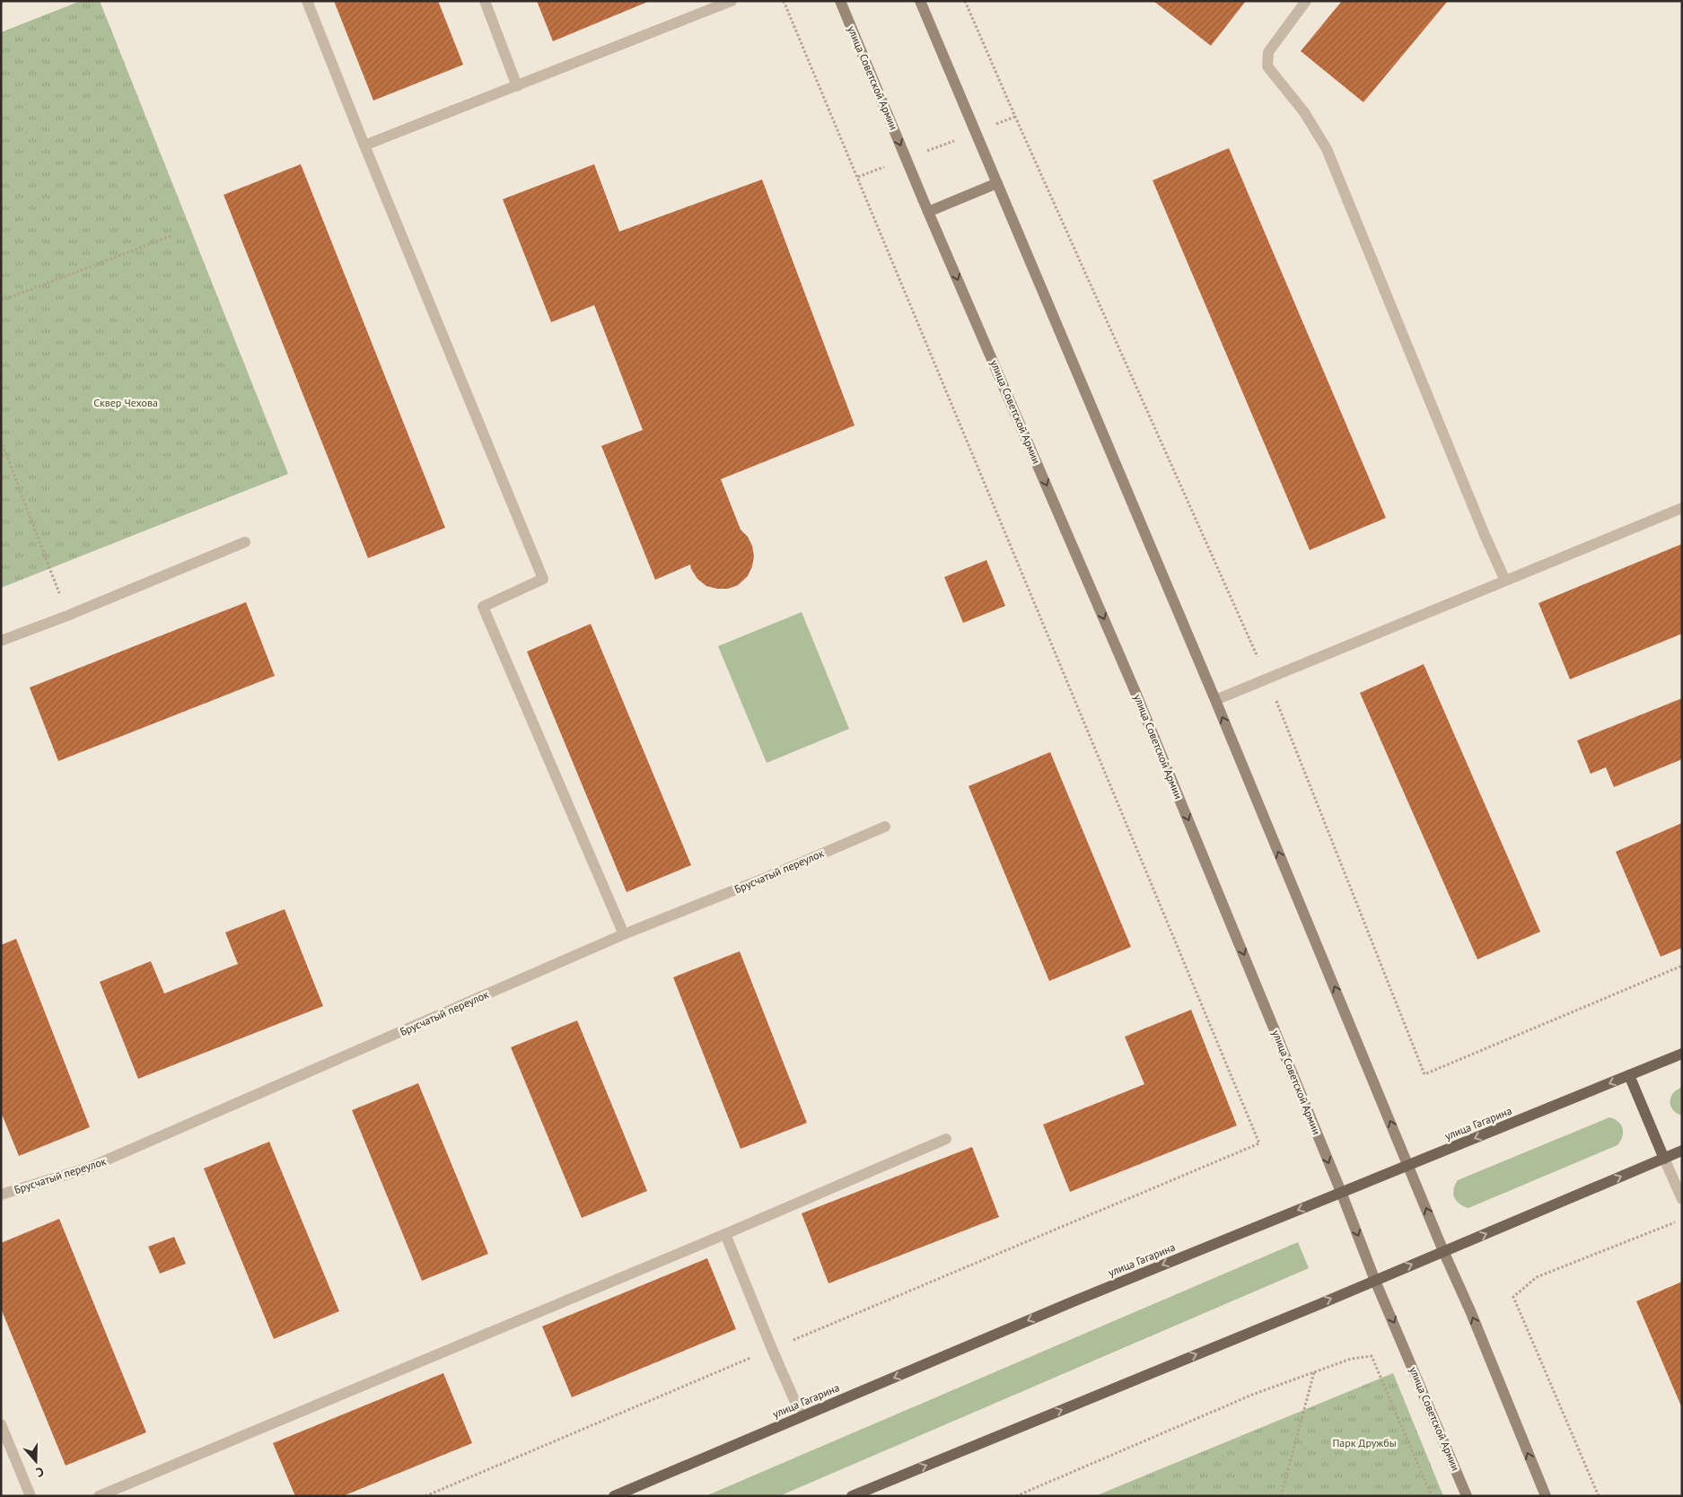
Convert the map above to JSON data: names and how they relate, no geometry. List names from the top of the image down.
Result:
{
  "streets": {
    "main road": ["улица Советской Армии", "улица Гагарина"],
    "street": ["Брусчатый переулок"]
  },
  "crossings": [
    ["улица Советской Армии", "улица Гагарина"]
  ],
  "parks": ["Сквер Чехова", "Парк Дружбы"],
  "north": "bottom"
}
